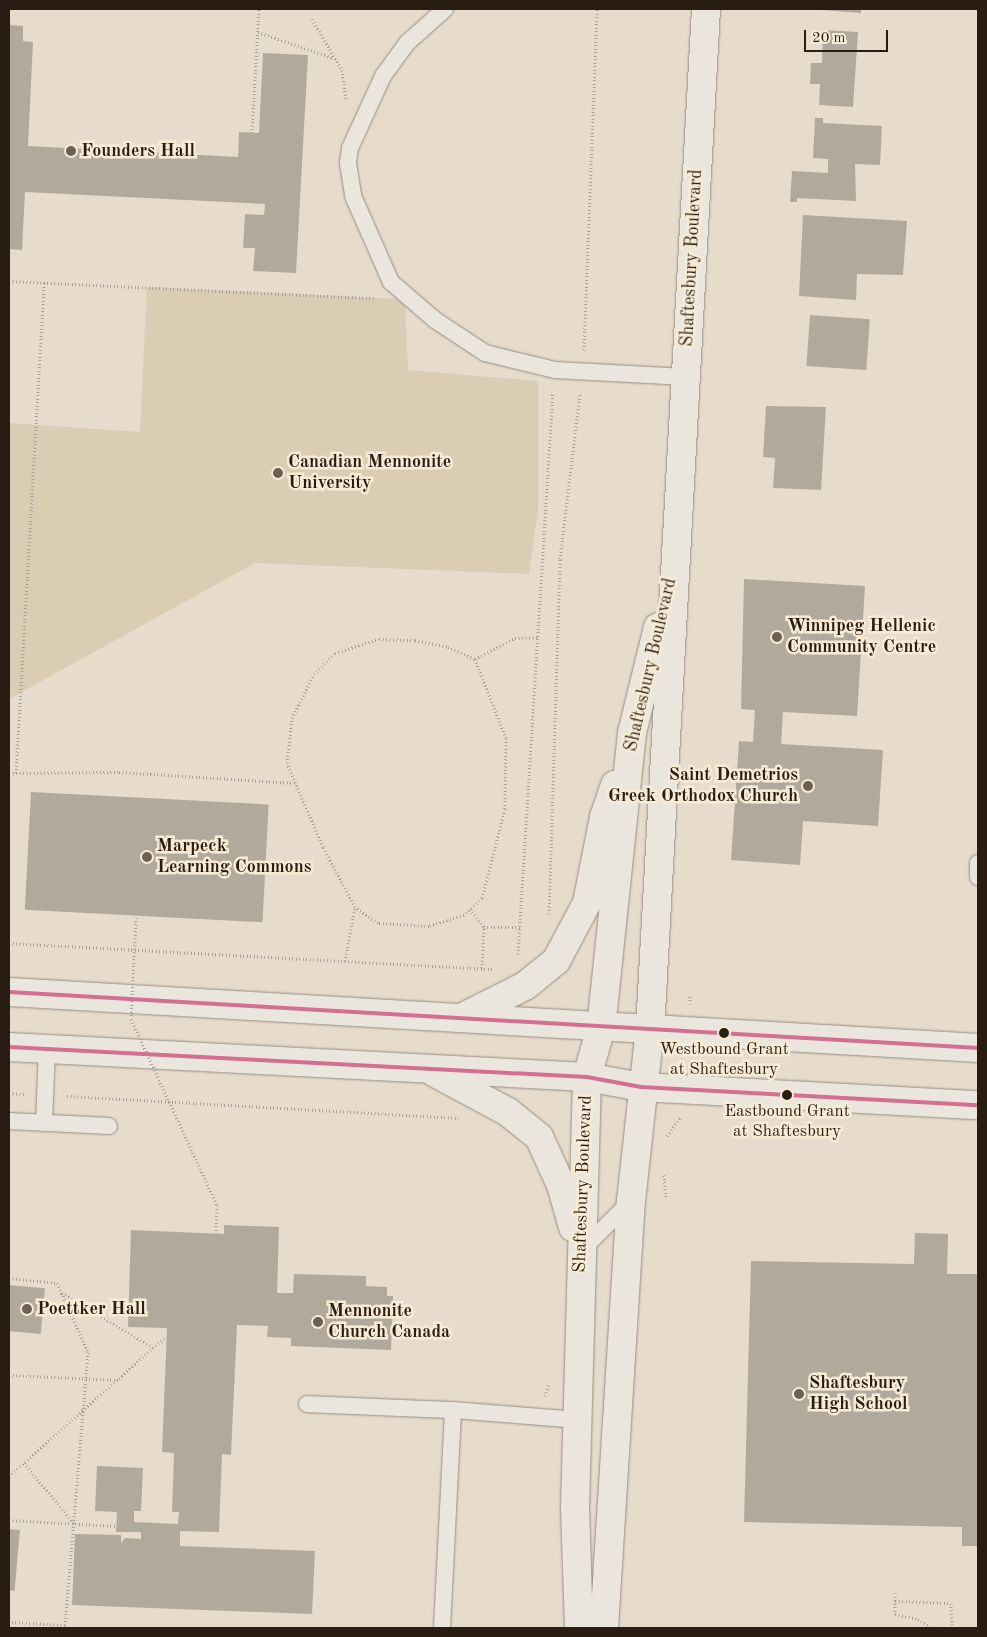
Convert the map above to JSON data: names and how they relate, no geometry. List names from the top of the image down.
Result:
{
  "streets": {
    "street": ["Shaftesbury Boulevard"]
  },
  "places": [
    "Founders Hall",
    "Canadian Mennonite University",
    "Winnipeg Hellenic Community Centre",
    "Saint Demetrios Greek Orthodox Church",
    "Marpeck Learning Commons",
    "Westbound Grant at Shaftesbury",
    "Eastbound Grant at Shaftesbury",
    "Poettker Hall",
    "Mennonite Church Canada",
    "Shaftesbury High School"
  ],
  "scale_bar": "20 m"
}
